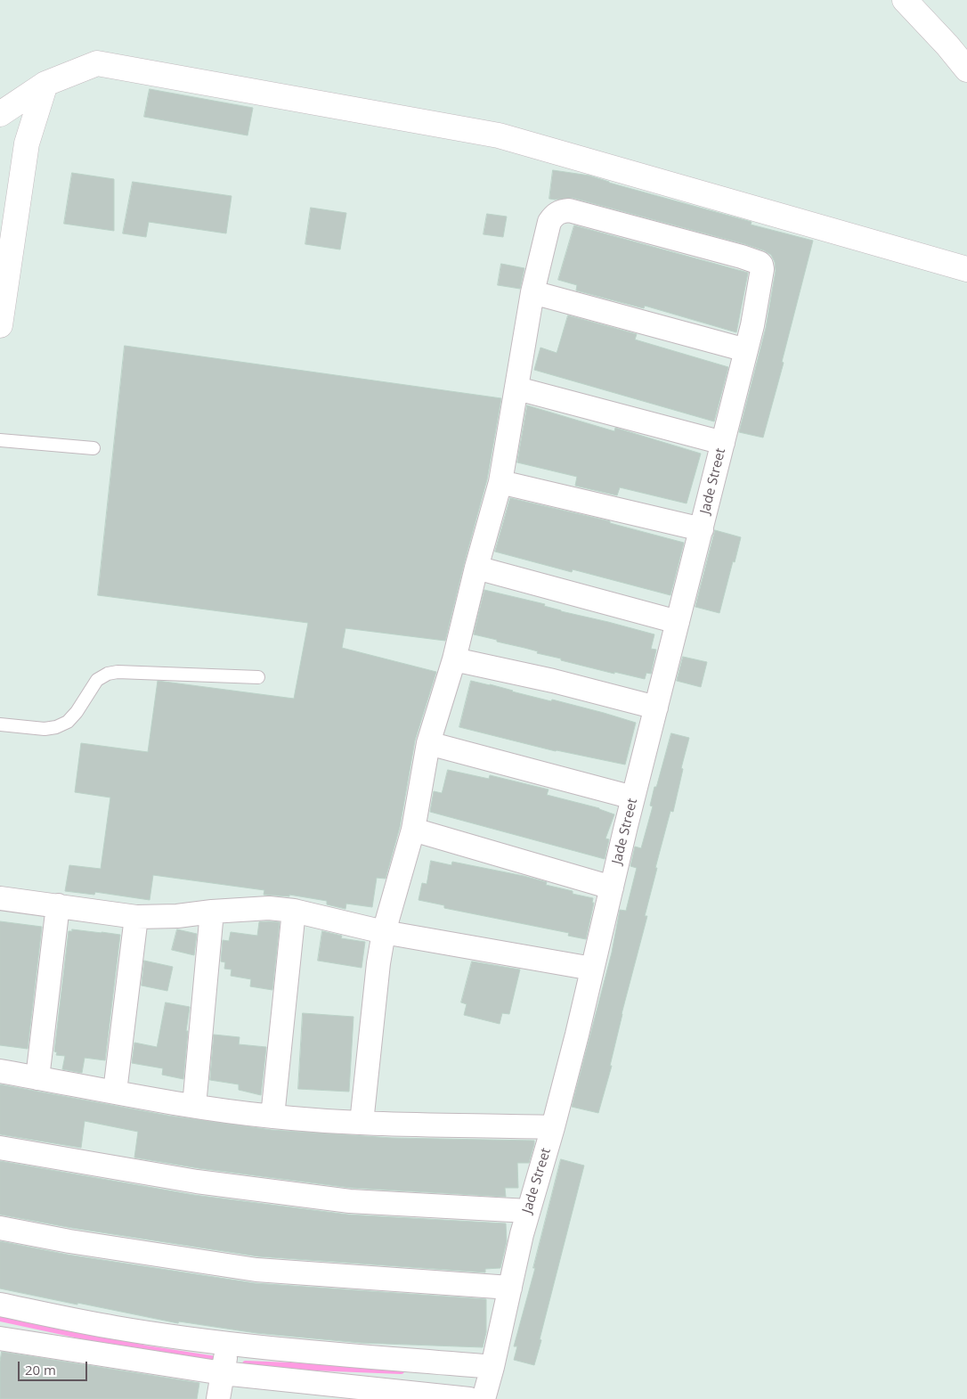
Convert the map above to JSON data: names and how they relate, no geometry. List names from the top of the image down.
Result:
{
  "streets": {
    "street": ["Jade Street"]
  },
  "scale_bar": "20 m"
}
